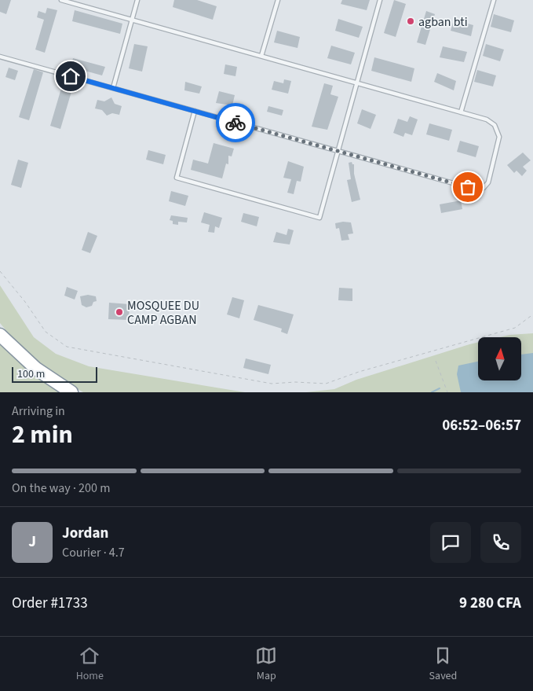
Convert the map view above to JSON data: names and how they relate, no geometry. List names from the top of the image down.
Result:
{
  "places": ["agban bti", "MOSQUEE DU CAMP AGBAN"],
  "scale_bar": "100 m",
  "north": "top",
  "page": {
    "scale": "100 m",
    "heading": ["2 min", "Arriving in", "06:52–06:57"],
    "panel": [
      "Jordan",
      "Courier · 4.7",
      "Order #1733",
      "9 280 CFA"
    ],
    "bar": "On the way · 200 m",
    "round": "J",
    "tabs": ["Home", "Map", "Saved"]
  }
}
